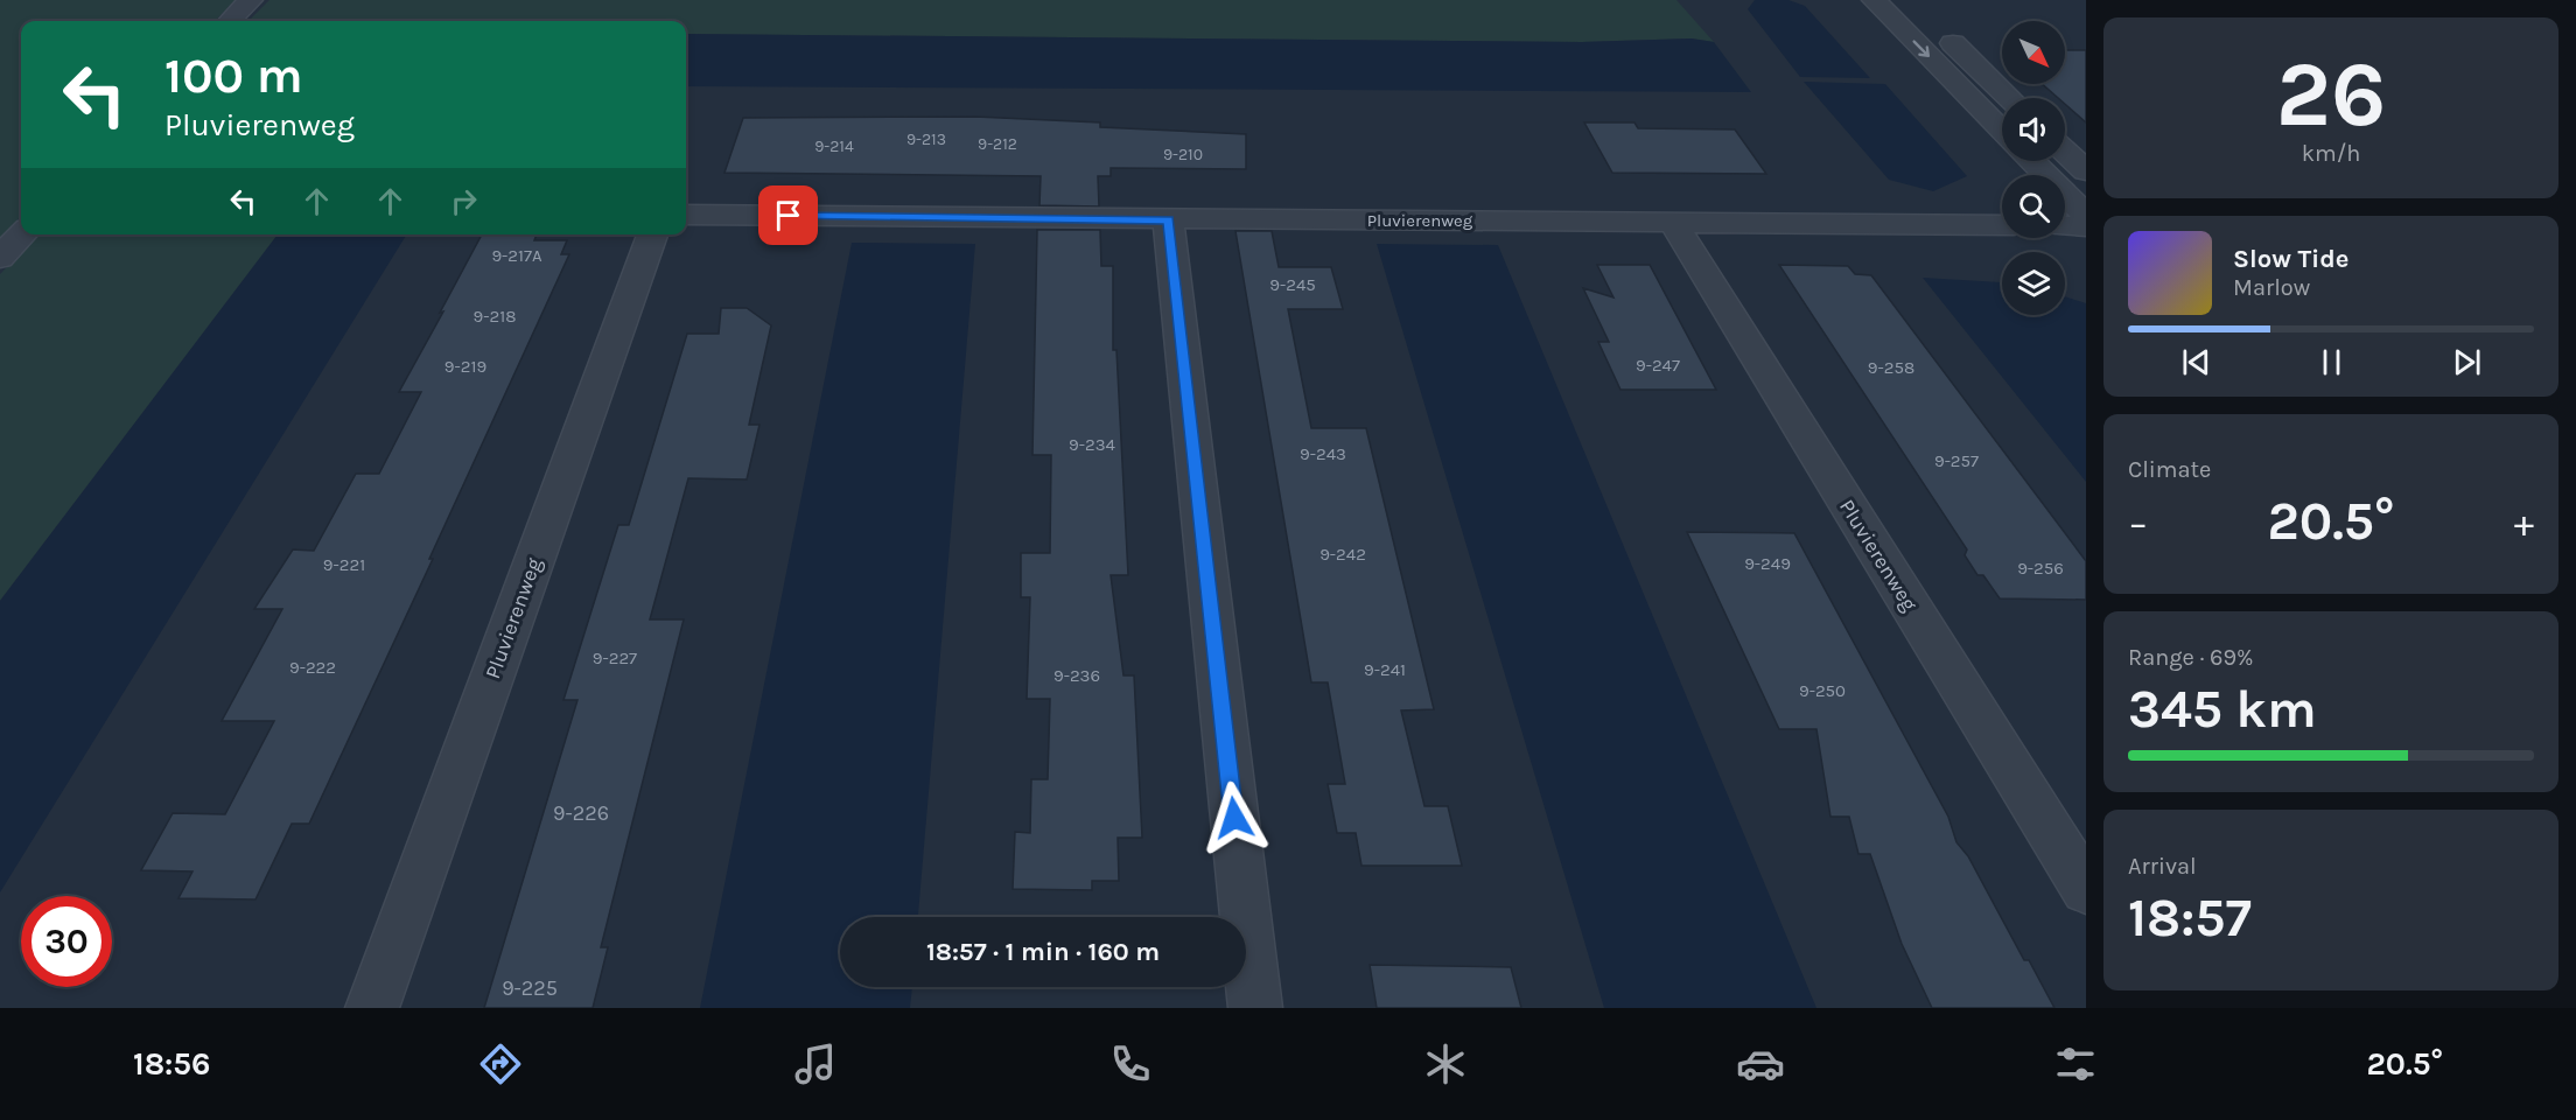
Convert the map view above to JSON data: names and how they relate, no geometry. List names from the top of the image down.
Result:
{
  "streets": {
    "street": ["Pluvierenweg"]
  },
  "house_numbers": [
    "9-213",
    "9-212",
    "9-214",
    "9-210",
    "9-217A",
    "9-245",
    "9-218",
    "9-247",
    "9-219",
    "9-258",
    "9-234",
    "9-243",
    "9-257",
    "9-242",
    "9-249",
    "9-221",
    "9-256",
    "9-227",
    "9-222",
    "9-241",
    "9-236",
    "9-250",
    "9-226",
    "9-225"
  ],
  "north": "bottom right",
  "page": {
    "tile": [
      ["26", "km/h"],
      "Climate",
      ["Range · 69%", "345 km"],
      ["Arrival", "18:57"]
    ],
    "turn": ["100 m", "Pluvierenweg"],
    "song": ["Slow Tide", "Marlow"],
    "heat": ["−", "20.5°", "+"],
    "limit": "30",
    "trip": "18:57 · 1 min · 160 m",
    "tabs": ["18:56", "20.5°"]
  }
}
